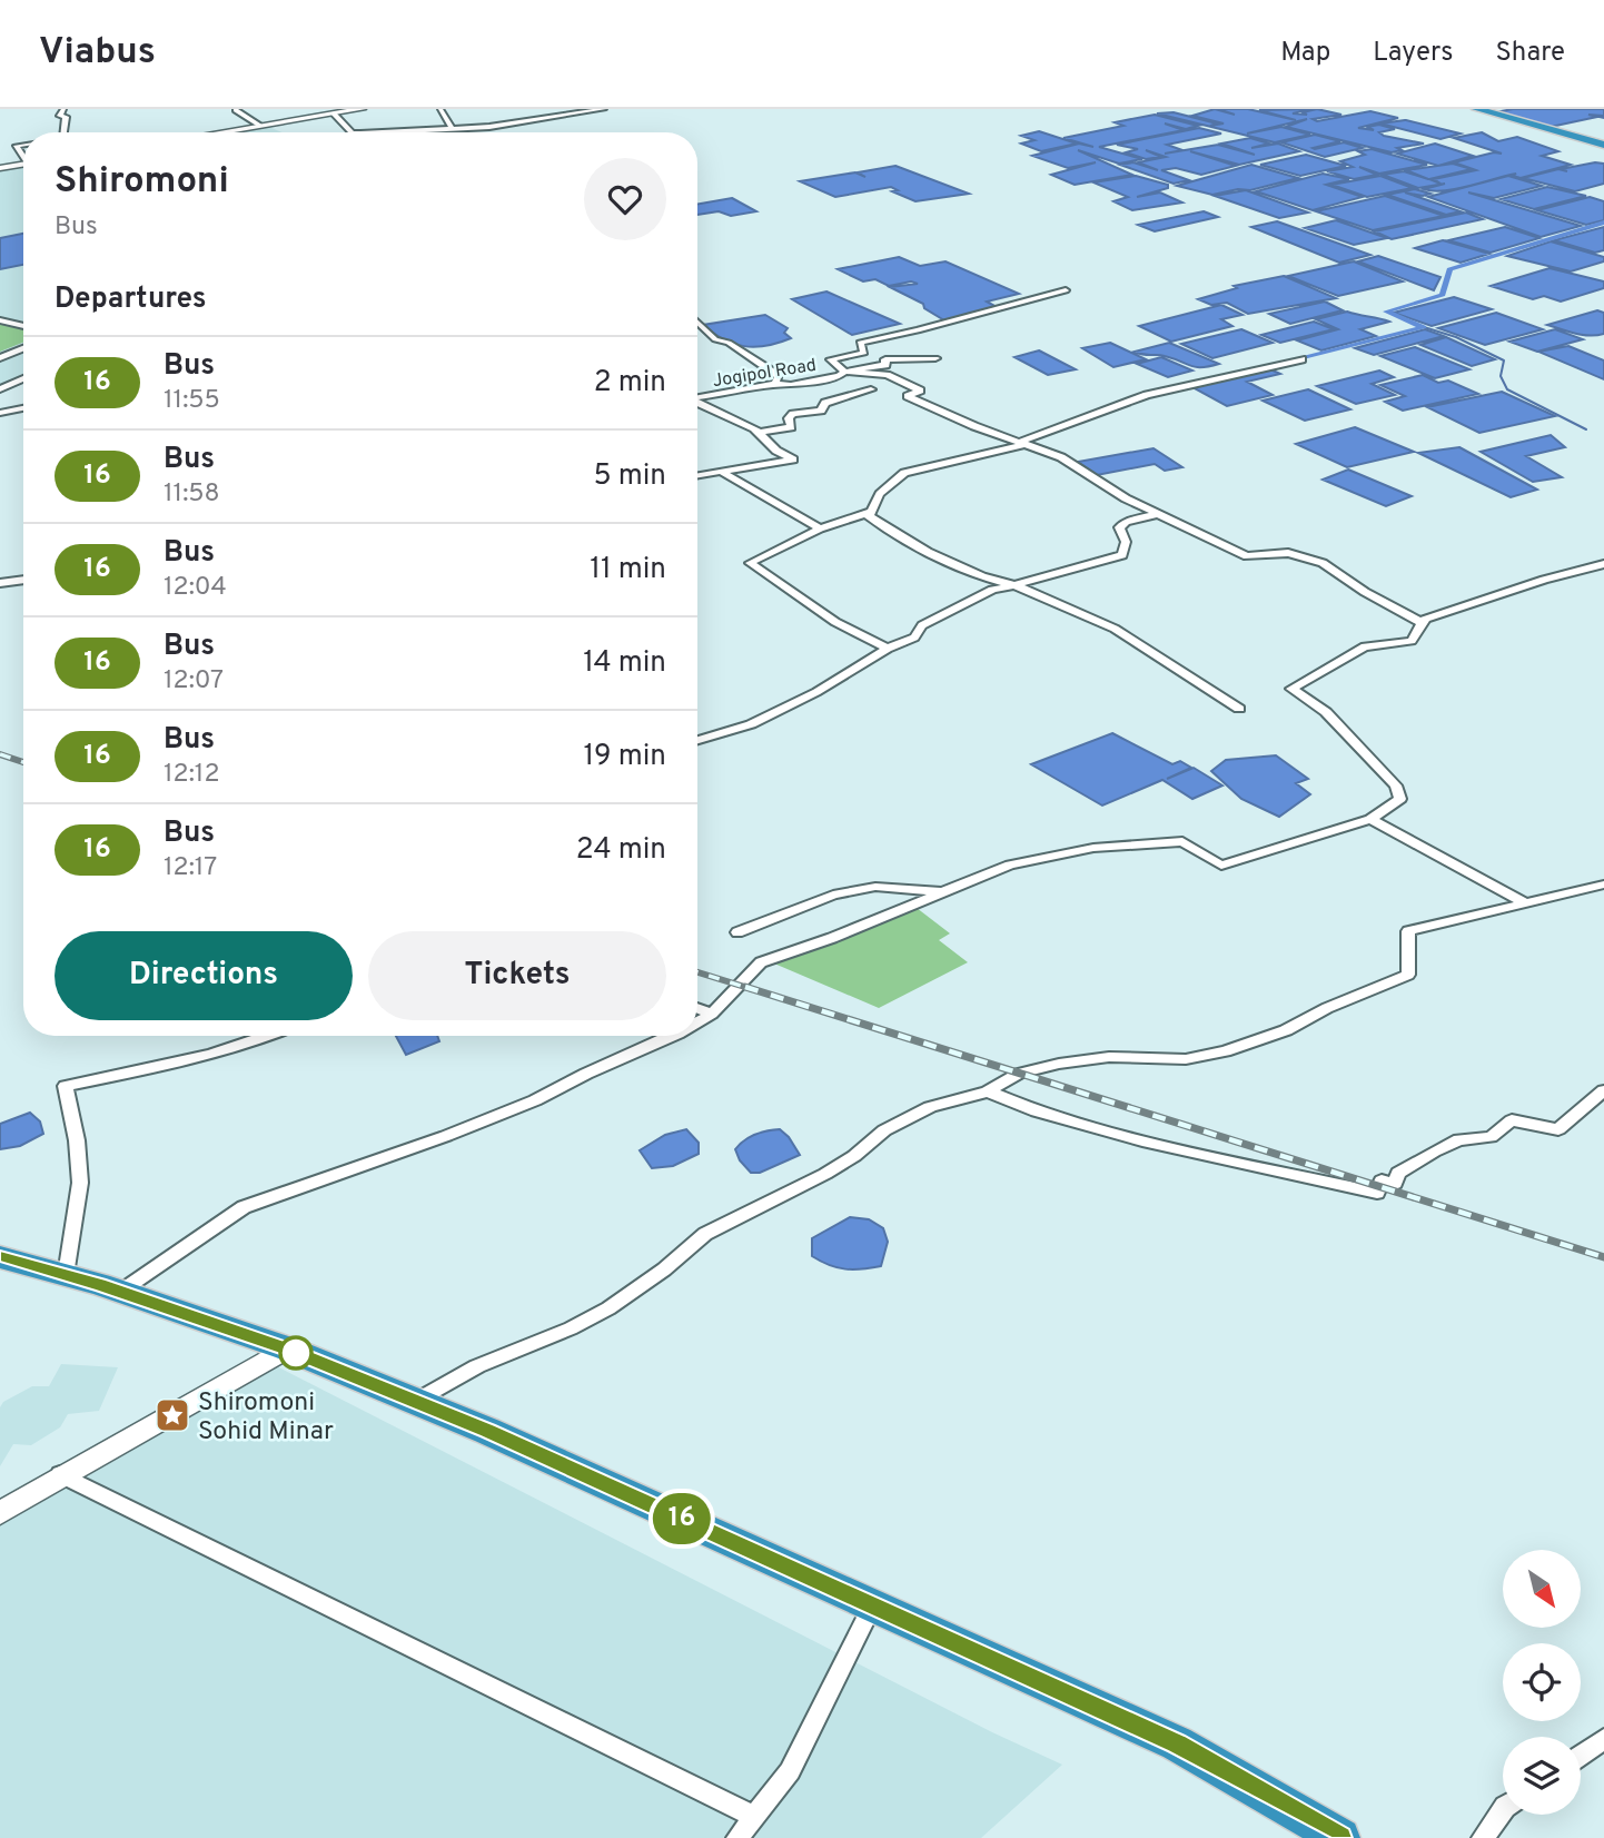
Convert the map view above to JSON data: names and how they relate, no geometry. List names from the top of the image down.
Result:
{
  "streets": {
    "street": ["Jogipol Road"]
  },
  "places": {
    "place": ["Shiromoni Sohid Minar"]
  },
  "lines": ["bus line 16"],
  "north": "bottom right",
  "page": {
    "header": "Viabus",
    "nav": ["Map", "Layers", "Share"],
    "on_map": "16",
    "heading": [
      ["Shiromoni", "Bus"],
      "Departures"
    ],
    "list": [
      {
        "mark": "16",
        "name": "Bus",
        "note": "11:55",
        "value": "2 min"
      },
      {
        "mark": "16",
        "name": "Bus",
        "note": "11:58",
        "value": "5 min"
      },
      {
        "mark": "16",
        "name": "Bus",
        "note": "12:04",
        "value": "11 min"
      },
      {
        "mark": "16",
        "name": "Bus",
        "note": "12:07",
        "value": "14 min"
      },
      {
        "mark": "16",
        "name": "Bus",
        "note": "12:12",
        "value": "19 min"
      },
      {
        "mark": "16",
        "name": "Bus",
        "note": "12:17",
        "value": "24 min"
      }
    ],
    "buttons": ["Directions", "Tickets"]
  }
}
